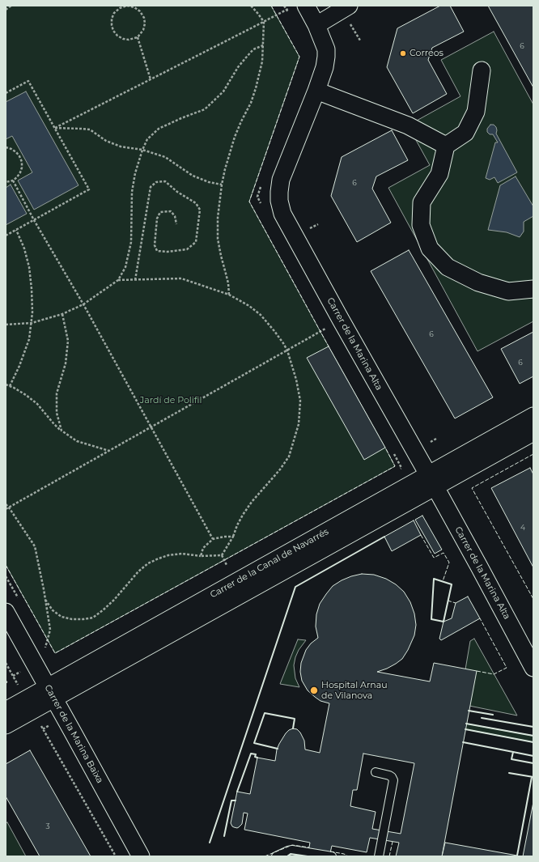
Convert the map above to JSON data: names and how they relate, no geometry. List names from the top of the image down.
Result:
{
  "streets": {
    "street": ["Carrer de la Marina Alta", "Carrer de la Canal de Navarrés", "Carrer de la Marina Baixa"]
  },
  "crossings": [
    ["Carrer de la Marina Alta", "Carrer de la Canal de Navarrés"],
    ["Carrer de la Canal de Navarrés", "Carrer de la Marina Baixa"]
  ],
  "parks": ["Jardí de Polifil"],
  "places": ["Correos", "Hospital Arnau de Vilanova"],
  "house_numbers": [
    "6",
    "6",
    "6",
    "6",
    "4",
    "3"
  ]
}
